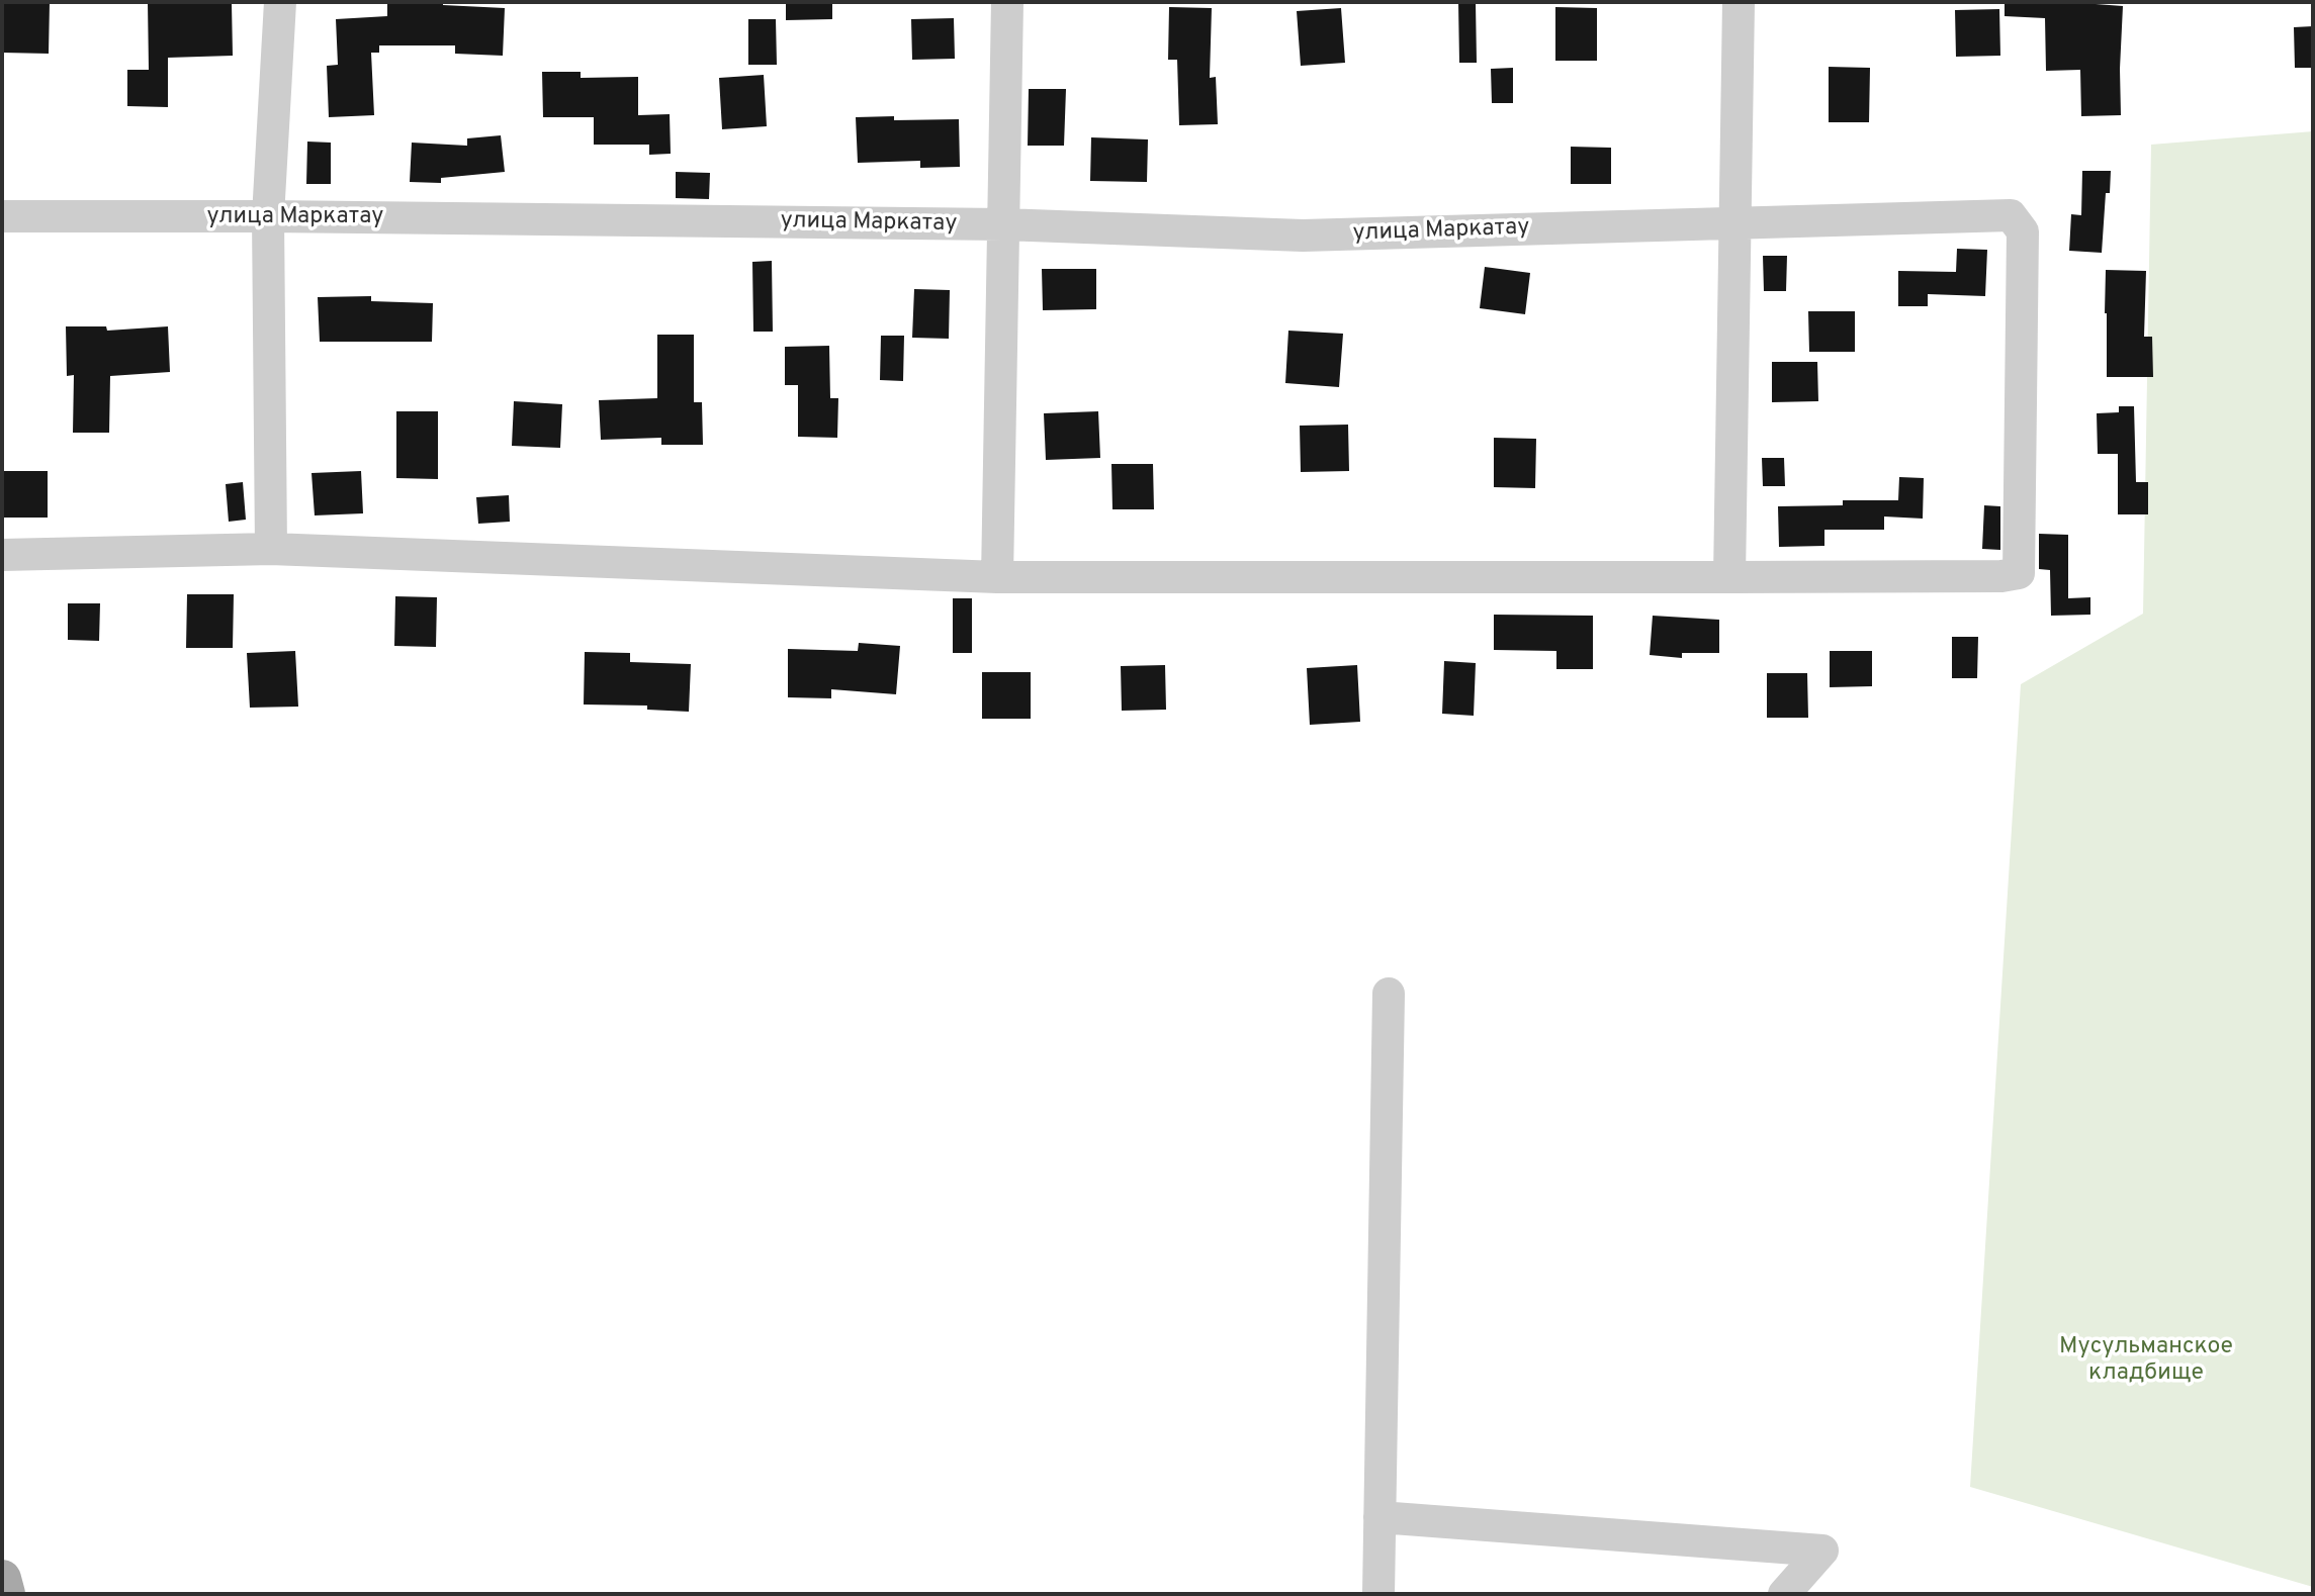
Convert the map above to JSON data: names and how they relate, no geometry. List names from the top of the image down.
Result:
{
  "streets": {
    "street": ["улица Маркатау"]
  },
  "parks": ["Мусульманское кладбище"]
}
